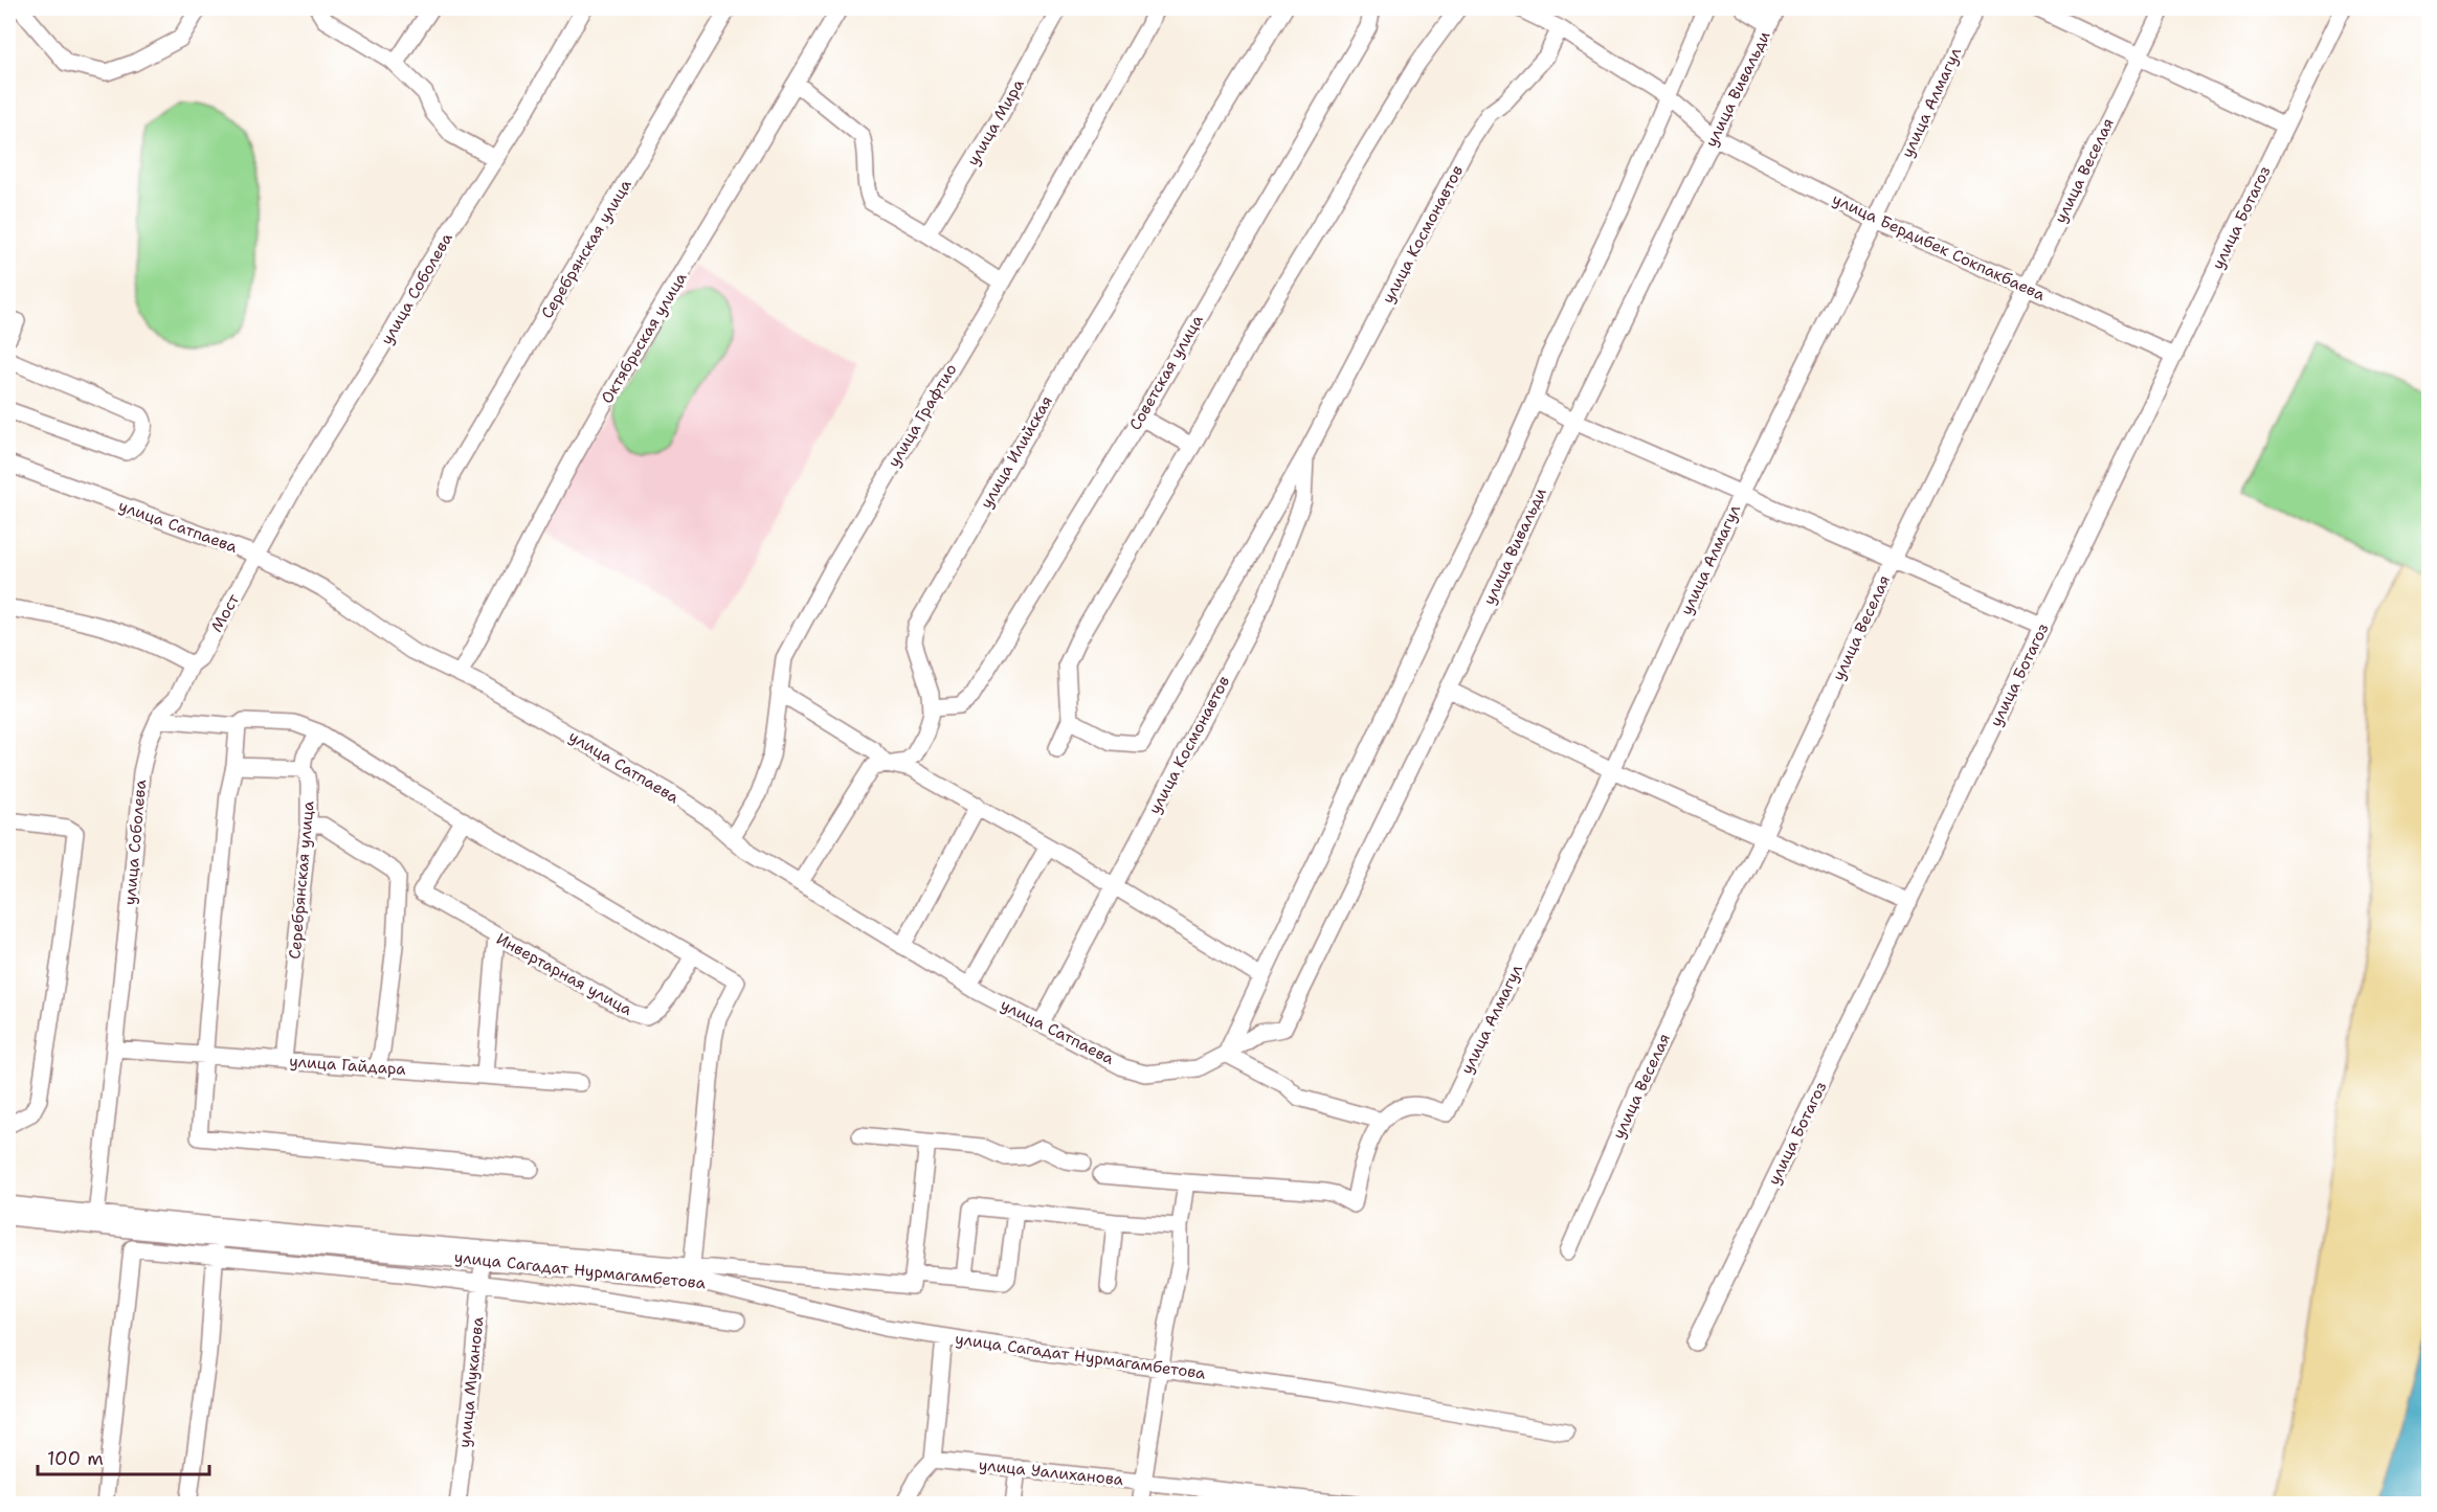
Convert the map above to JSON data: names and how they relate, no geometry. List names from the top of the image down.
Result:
{
  "streets": {
    "street": [
      "улица Вивальди",
      "улица Алмагул",
      "улица Мира",
      "улица Веселая",
      "улица Ботагоз",
      "улица Космонавтов",
      "улица Бердибек Сокпакбаева",
      "Серебрянская улица",
      "улица Соболева",
      "Октябрьская улица",
      "Советская улица",
      "улица Графтио",
      "улица Илийская",
      "улица Сатпаева",
      "Мост",
      "Инвертарная улица",
      "улица Гайдара",
      "улица Сагадат Нурмагамбетова",
      "улица Муканова",
      "улица Уалиханова"
    ]
  },
  "crossings": [
    ["улица Вивальди", "улица Бердибек Сокпакбаева"],
    ["улица Вивальди", "улица Сатпаева"],
    ["улица Алмагул", "улица Бердибек Сокпакбаева"],
    ["улица Веселая", "улица Бердибек Сокпакбаева"],
    ["улица Ботагоз", "улица Бердибек Сокпакбаева"],
    ["улица Космонавтов", "улица Бердибек Сокпакбаева"],
    ["улица Космонавтов", "улица Сатпаева"],
    ["Серебрянская улица", "улица Гайдара"],
    ["улица Соболева", "улица Сатпаева"],
    ["улица Соболева", "Мост"],
    ["улица Соболева", "улица Гайдара"],
    ["улица Соболева", "улица Сагадат Нурмагамбетова"],
    ["Октябрьская улица", "улица Сатпаева"],
    ["Советская улица", "улица Илийская"],
    ["улица Графтио", "улица Сатпаева"],
    ["улица Илийская", "улица Сатпаева"],
    ["улица Сатпаева", "Мост"],
    ["улица Сагадат Нурмагамбетова", "улица Муканова"]
  ],
  "scale_bar": "100 m"
}
